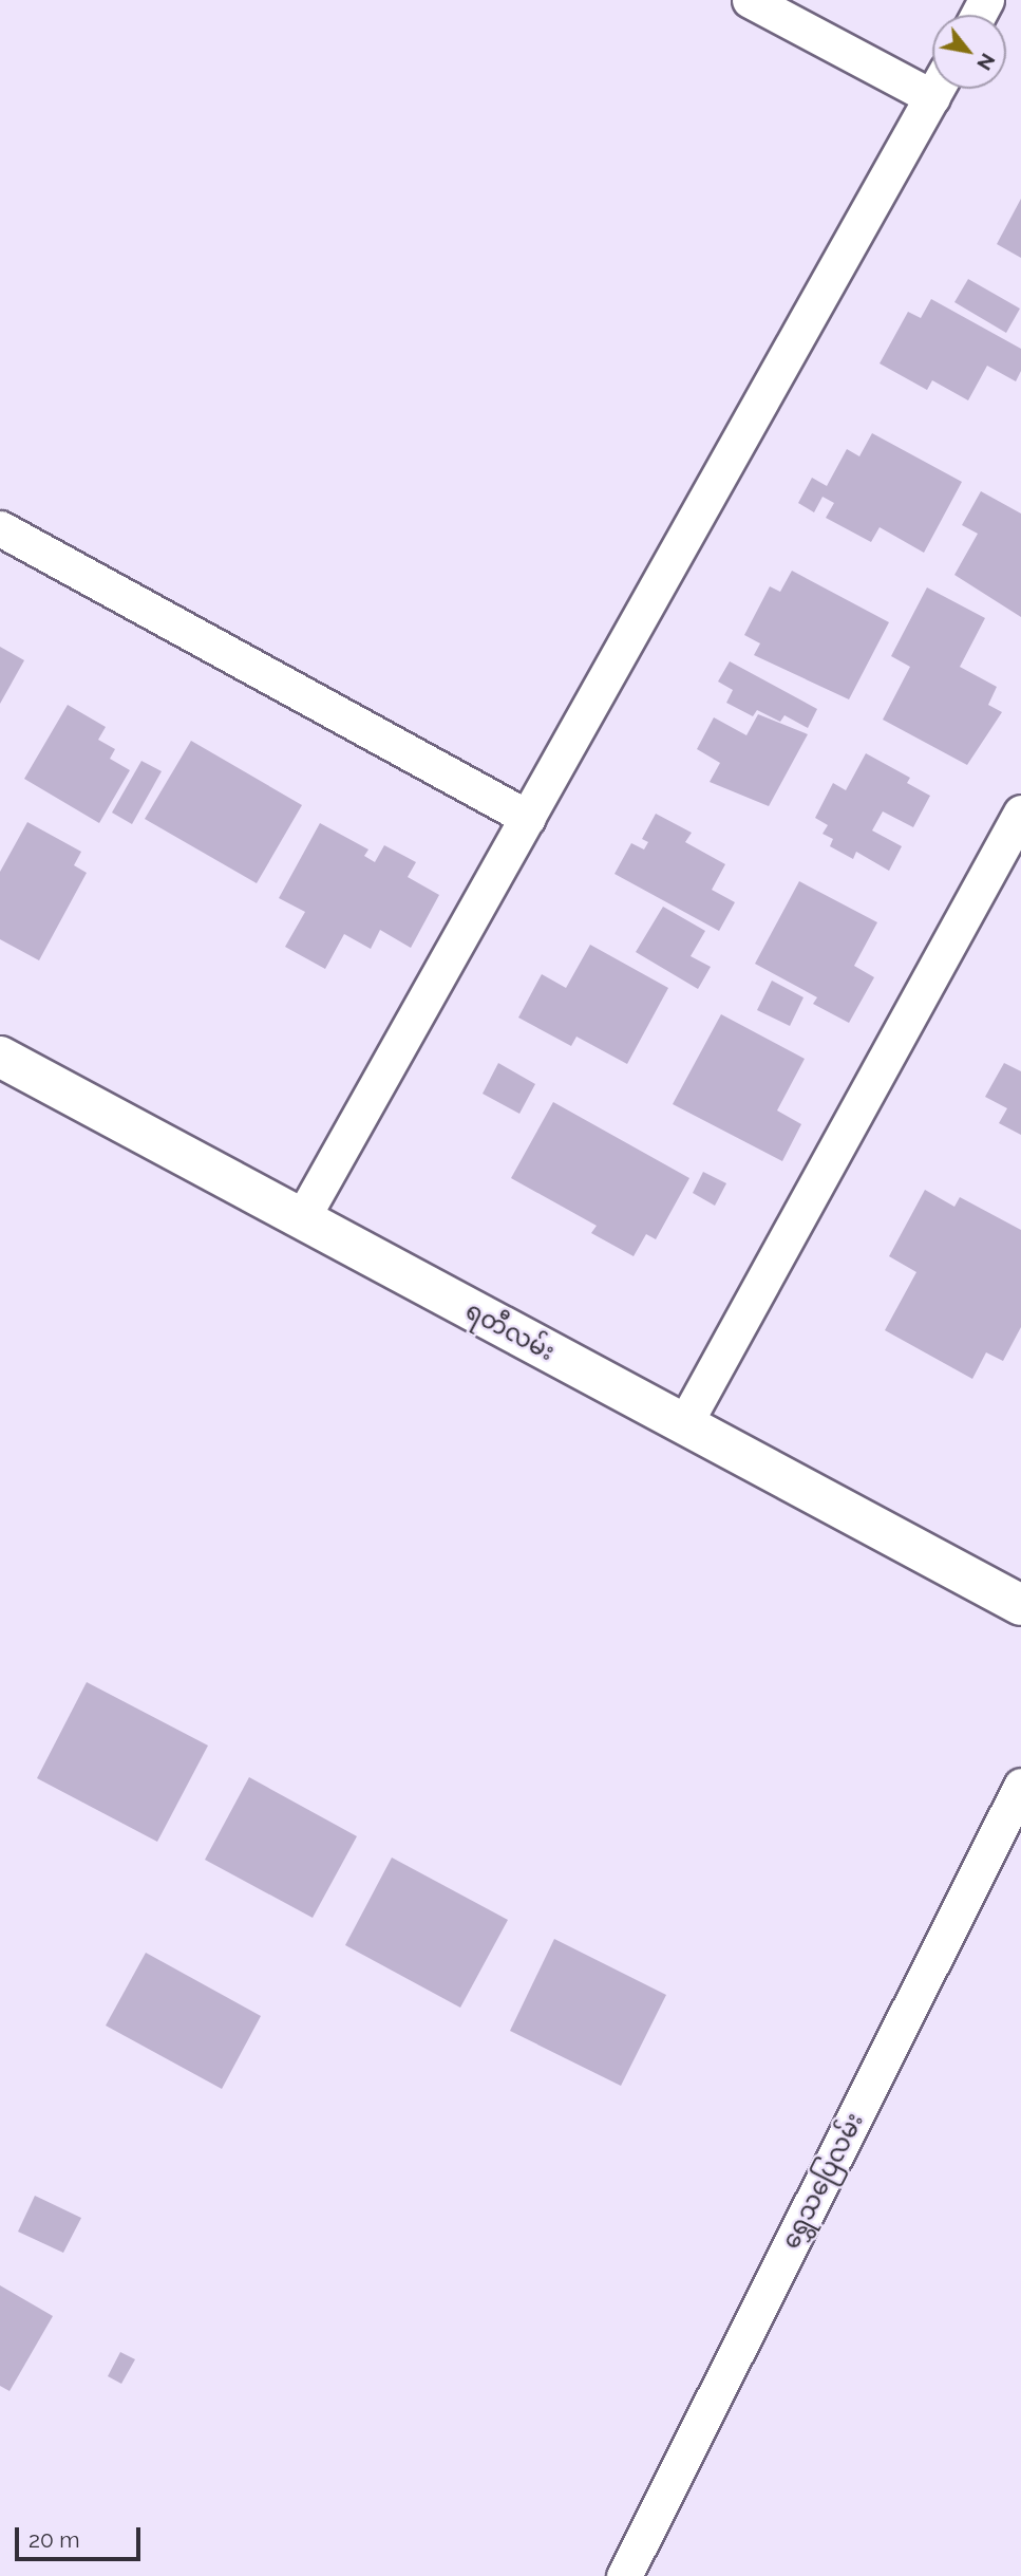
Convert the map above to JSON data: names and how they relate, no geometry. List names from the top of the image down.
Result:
{
  "streets": {
    "street": ["ရတီလမ်း", "ရွှေသပြေလမ်း"]
  },
  "scale_bar": "20 m",
  "north": "bottom right"
}
